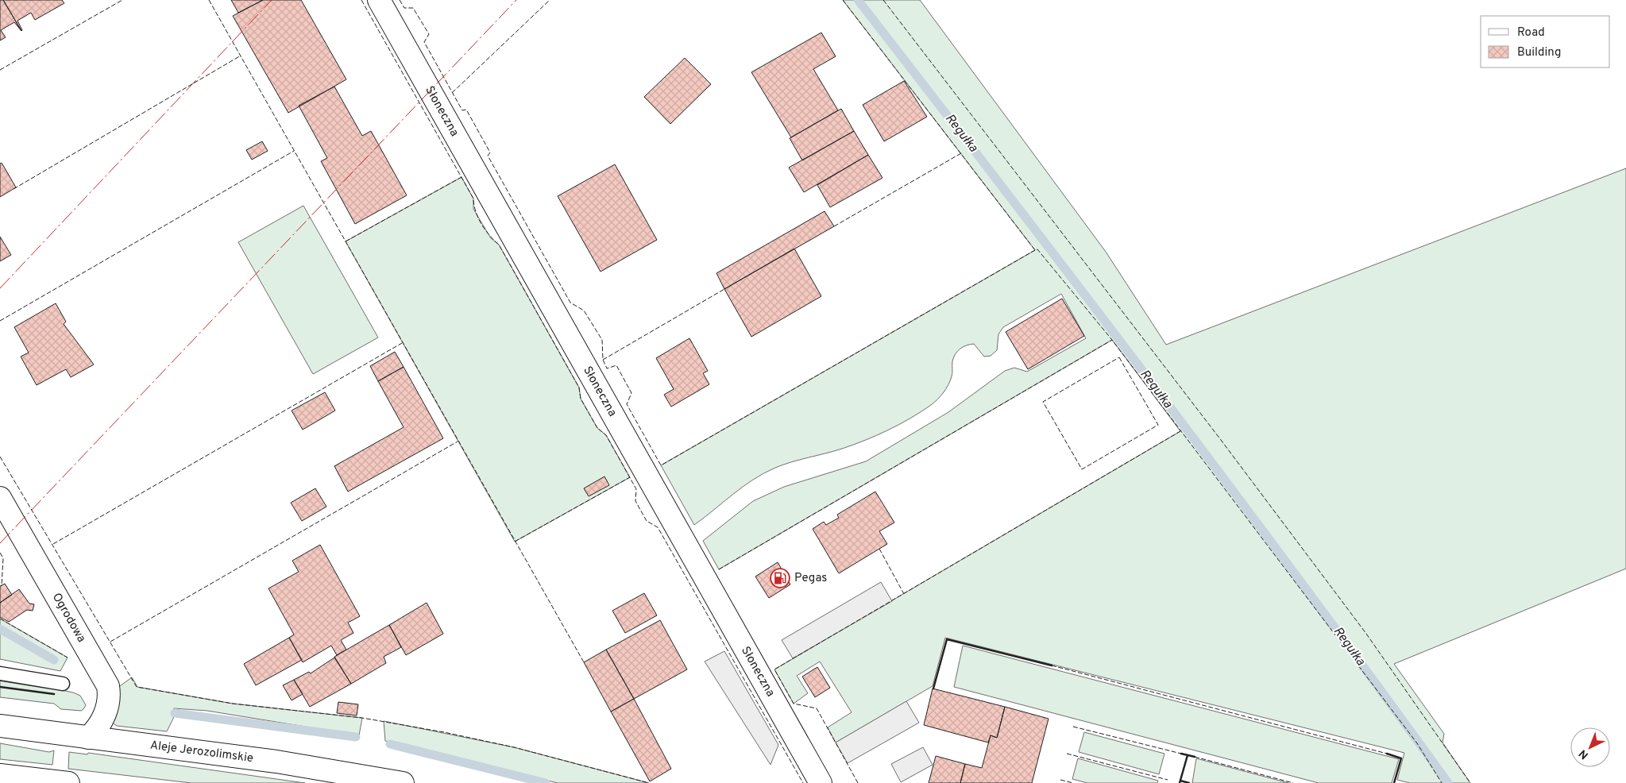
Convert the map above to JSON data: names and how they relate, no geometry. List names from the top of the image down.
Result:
{
  "streets": {
    "street": ["Słoneczna", "Ogrodowa", "Aleje Jerozolimskie"]
  },
  "crossings": [
    ["Ogrodowa", "Aleje Jerozolimskie"]
  ],
  "water": ["Regułka"],
  "places": {
    "fuel station": ["Pegas"]
  },
  "legend": ["Road", "Building"],
  "north": "bottom left"
}
